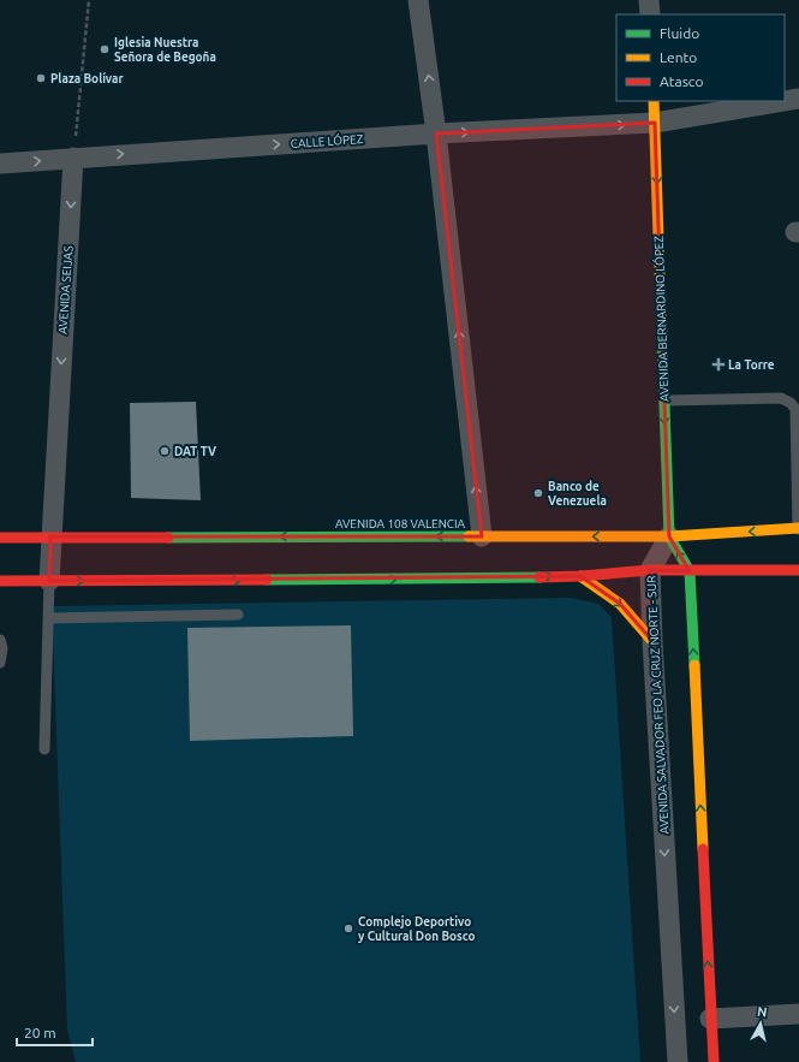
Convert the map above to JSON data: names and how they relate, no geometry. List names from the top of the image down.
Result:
{
  "streets": {
    "street": [
      "CALLE LÓPEZ",
      "AVENIDA SEIJAS",
      "AVENIDA BERNARDINO LÓPEZ",
      "AVENIDA 108 VALENCIA",
      "AVENIDA SALVADOR FEO LA CRUZ NORTE - SUR"
    ]
  },
  "crossings": [
    ["CALLE LÓPEZ", "AVENIDA SEIJAS"],
    ["CALLE LÓPEZ", "AVENIDA BERNARDINO LÓPEZ"],
    ["AVENIDA SEIJAS", "AVENIDA 108 VALENCIA"],
    ["AVENIDA BERNARDINO LÓPEZ", "AVENIDA 108 VALENCIA"],
    ["AVENIDA BERNARDINO LÓPEZ", "AVENIDA SALVADOR FEO LA CRUZ NORTE - SUR"],
    ["AVENIDA 108 VALENCIA", "AVENIDA SALVADOR FEO LA CRUZ NORTE - SUR"]
  ],
  "one_way": ["CALLE LÓPEZ", "AVENIDA SEIJAS", "AVENIDA BERNARDINO LÓPEZ"],
  "places": {
    "other": [
      "Iglesia Nuestra Señora de Begoña",
      "Plaza Bolívar",
      "DAT TV",
      "Banco de Venezuela",
      "Complejo Deportivo y Cultural Don Bosco"
    ],
    "health": ["La Torre"]
  },
  "legend": ["Fluido", "Lento", "Atasco"],
  "scale_bar": "20 m",
  "north": "top"
}
